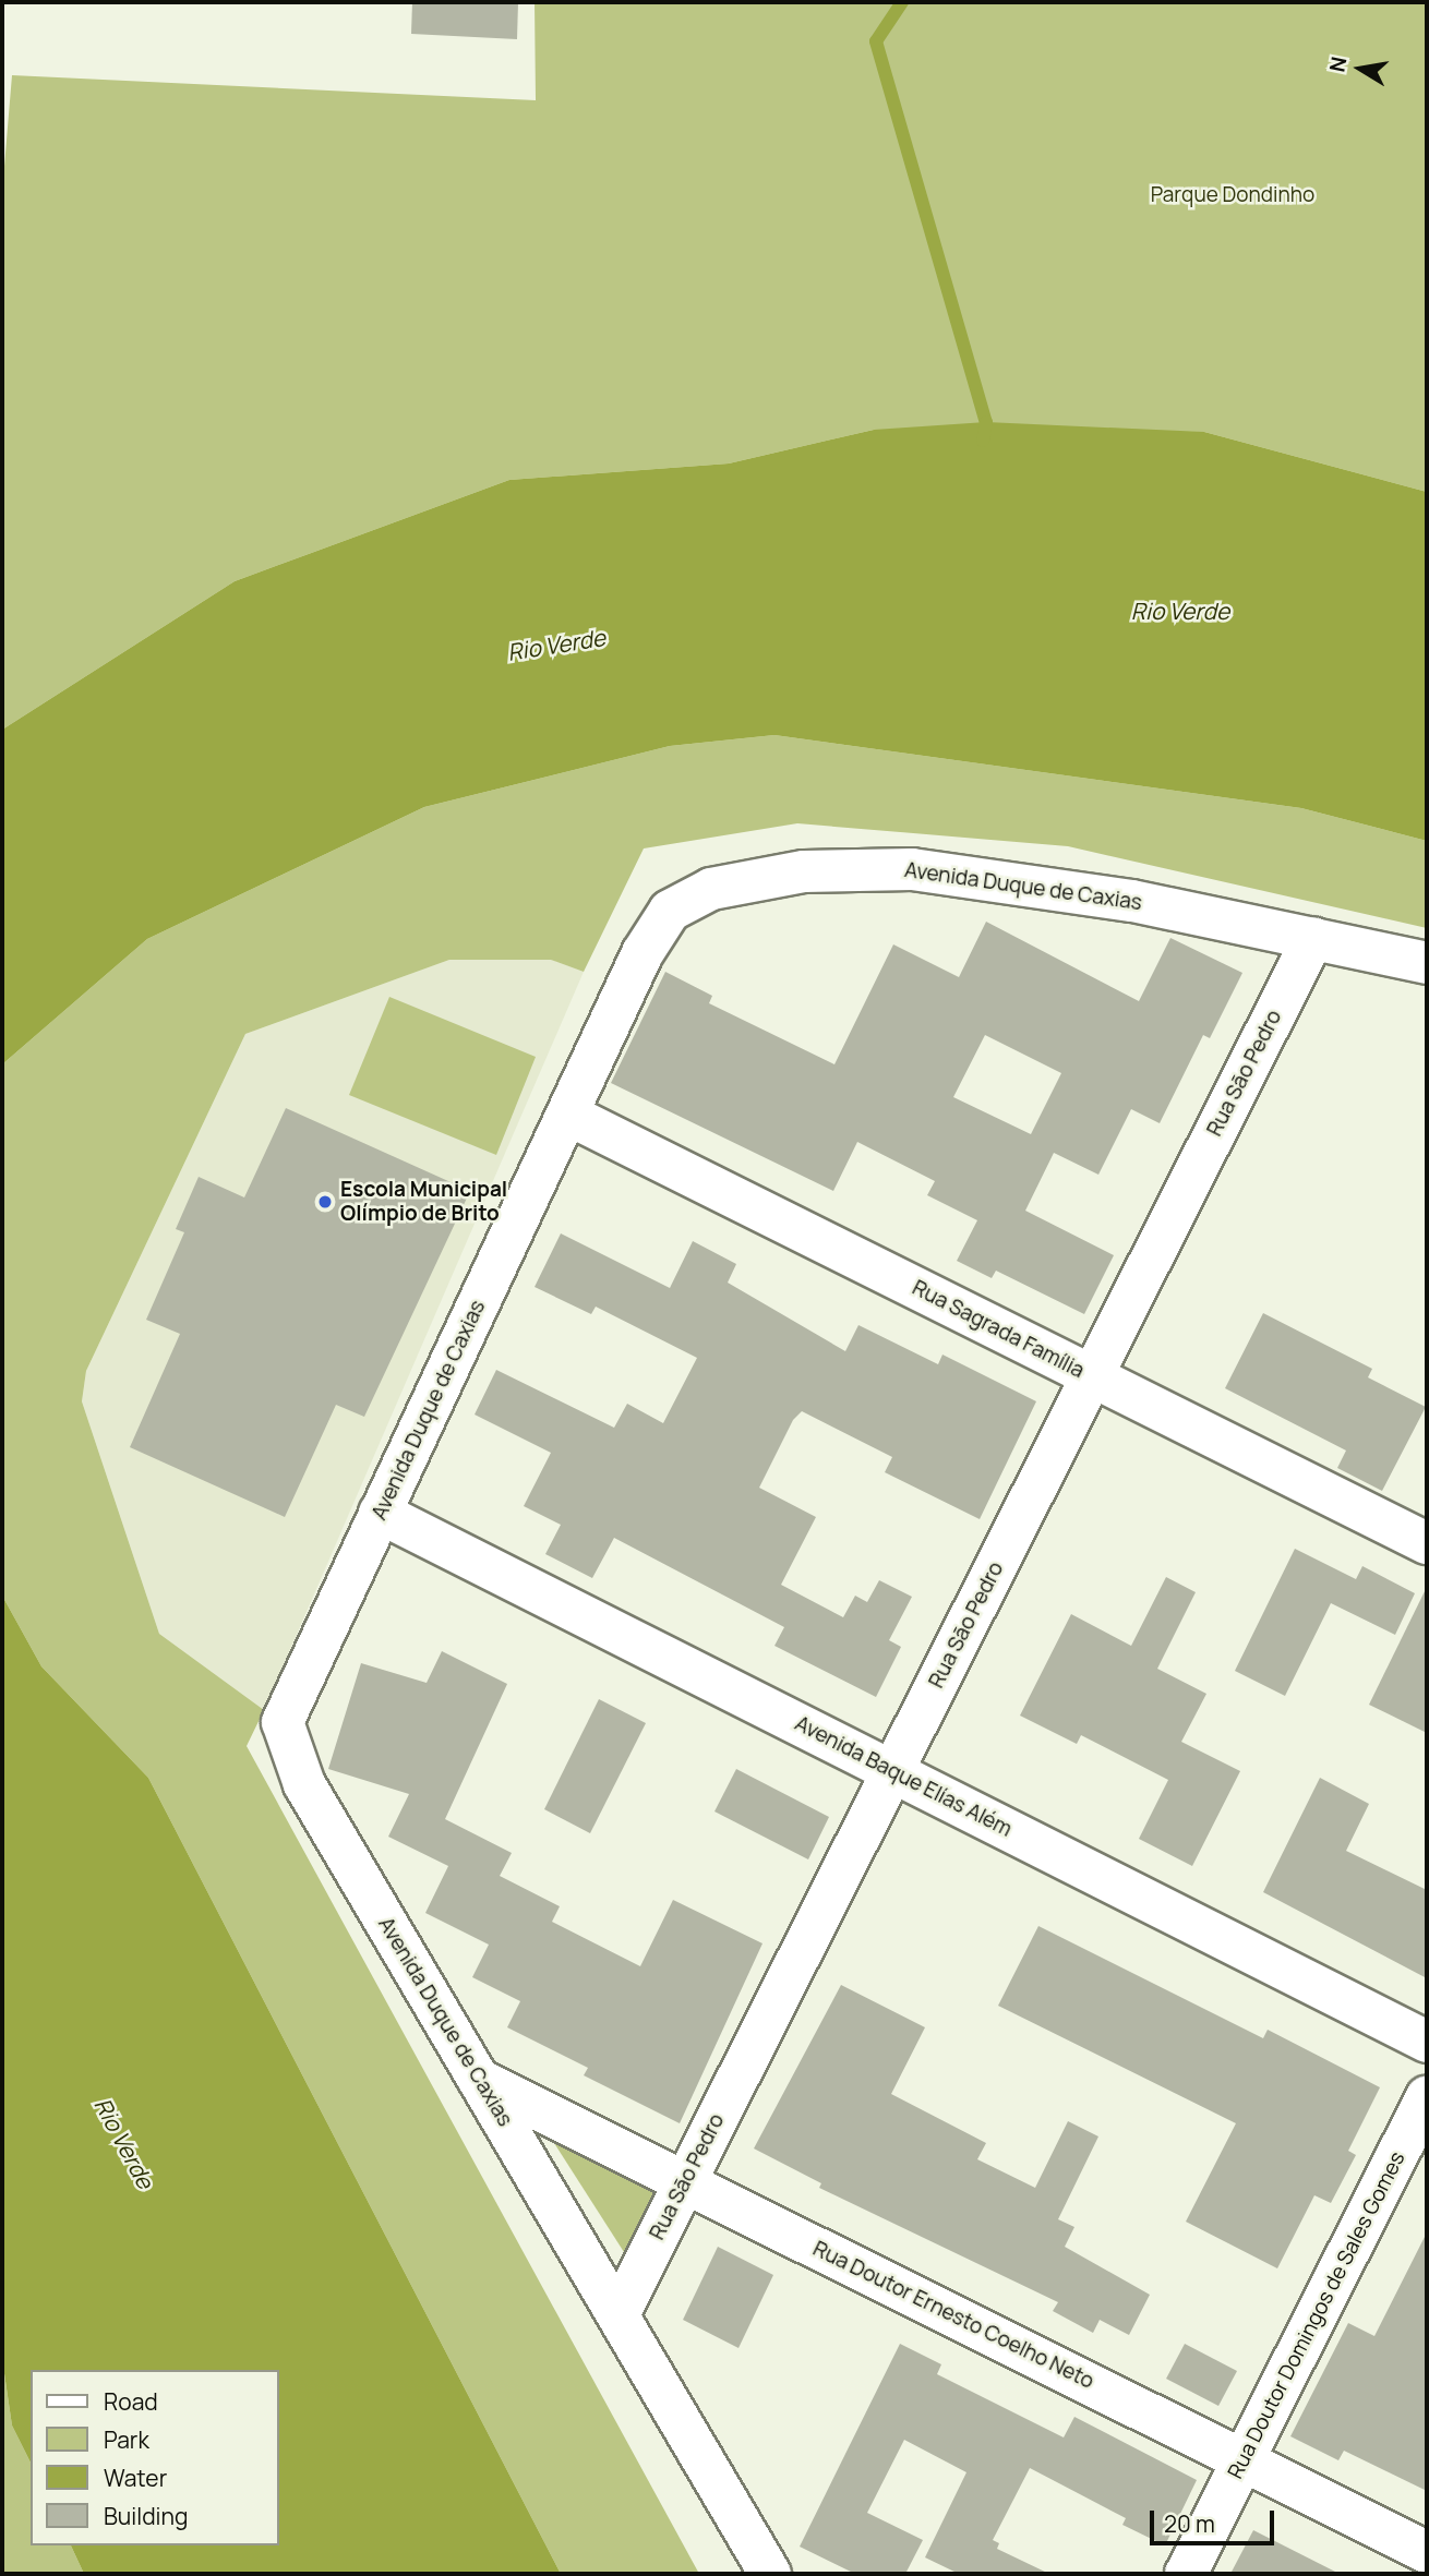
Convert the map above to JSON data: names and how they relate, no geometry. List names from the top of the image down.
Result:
{
  "streets": {
    "street": [
      "Avenida Duque de Caxias",
      "Rua São Pedro",
      "Rua Sagrada Família",
      "Avenida Baque Elías Além",
      "Rua Doutor Ernesto Coelho Neto",
      "Rua Doutor Domingos de Sales Gomes"
    ]
  },
  "crossings": [
    ["Avenida Duque de Caxias", "Rua São Pedro"],
    ["Avenida Duque de Caxias", "Rua Sagrada Família"],
    ["Avenida Duque de Caxias", "Avenida Baque Elías Além"],
    ["Avenida Duque de Caxias", "Rua Doutor Ernesto Coelho Neto"],
    ["Rua São Pedro", "Rua Sagrada Família"],
    ["Rua São Pedro", "Avenida Baque Elías Além"],
    ["Rua São Pedro", "Rua Doutor Ernesto Coelho Neto"],
    ["Rua Doutor Ernesto Coelho Neto", "Rua Doutor Domingos de Sales Gomes"]
  ],
  "water": ["Rio Verde"],
  "parks": ["Parque Dondinho"],
  "places": ["Escola Municipal Olímpio de Brito"],
  "legend": [
    "Road",
    "Park",
    "Water",
    "Building"
  ],
  "scale_bar": "20 m",
  "north": "left"
}
